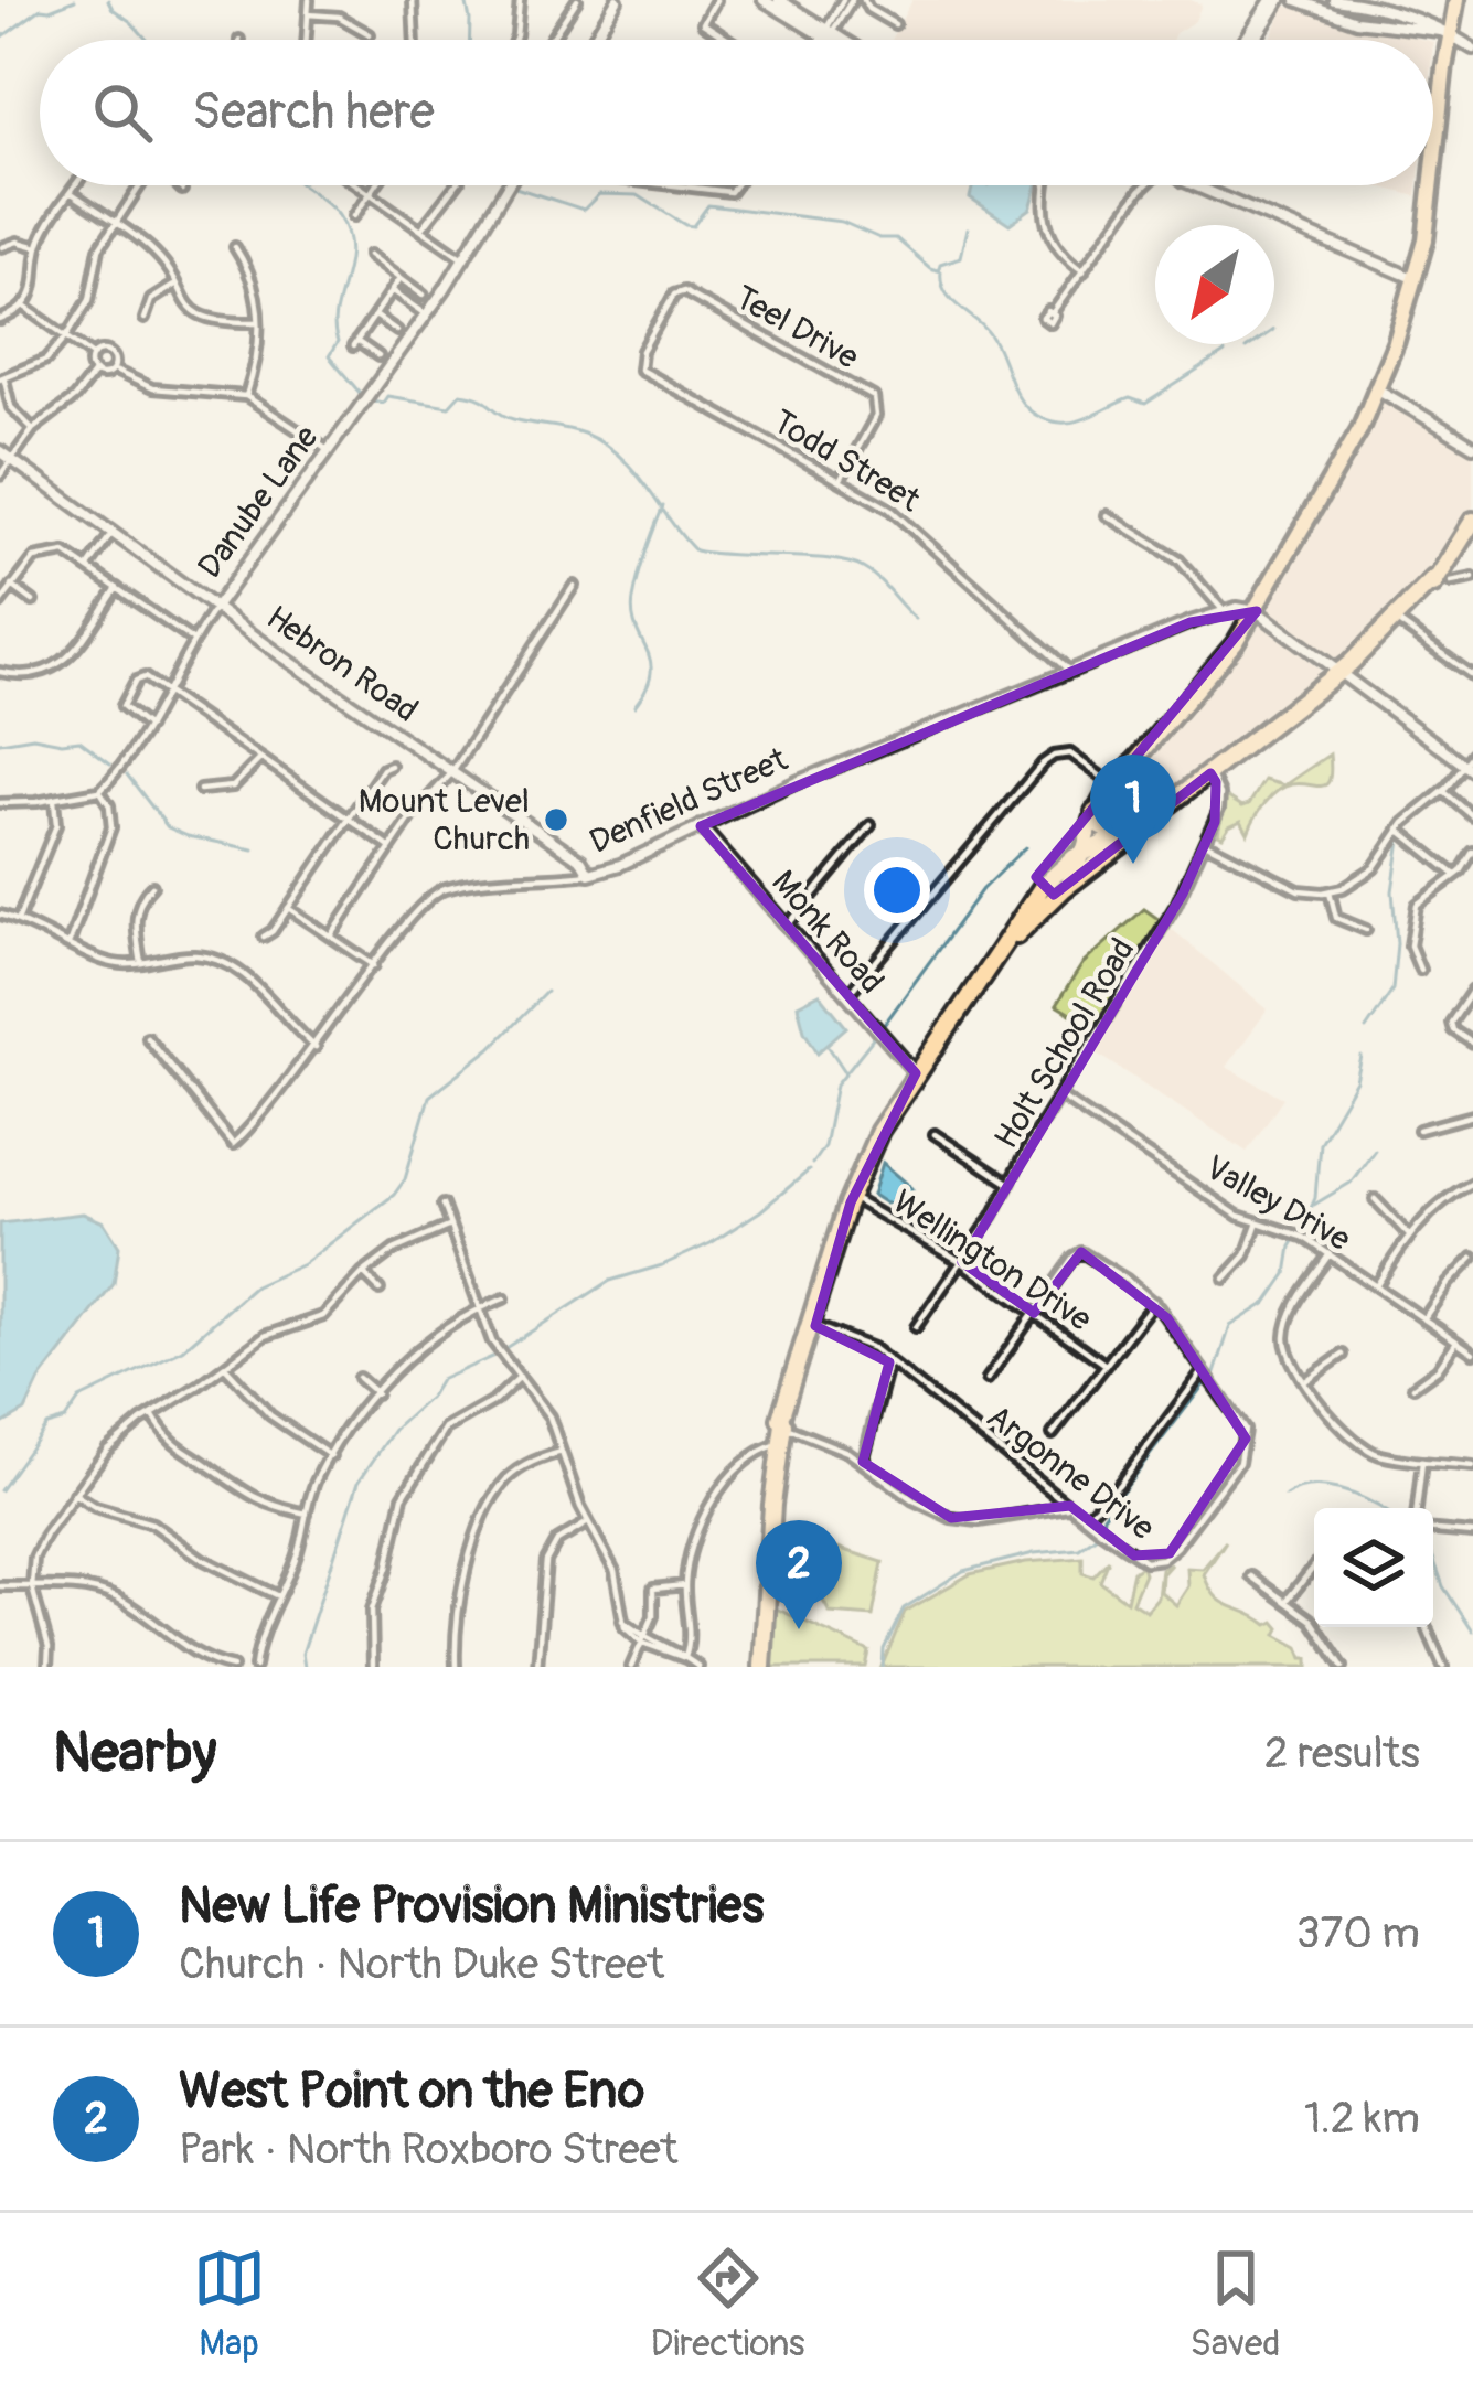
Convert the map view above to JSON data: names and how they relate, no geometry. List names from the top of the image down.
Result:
{
  "streets": {
    "street": [
      "Teel Drive",
      "Todd Street",
      "Danube Lane",
      "Hebron Road",
      "Denfield Street",
      "Monk Road",
      "Holt School Road",
      "Valley Drive",
      "Wellington Drive",
      "Argonne Drive"
    ]
  },
  "crossings": [
    ["Teel Drive", "Todd Street"],
    ["Todd Street", "Denfield Street"],
    ["Danube Lane", "Hebron Road"],
    ["Hebron Road", "Denfield Street"],
    ["Denfield Street", "Monk Road"],
    ["Holt School Road", "Valley Drive"],
    ["Holt School Road", "Wellington Drive"],
    ["Wellington Drive", "Argonne Drive"]
  ],
  "places": ["Mount Level Church"],
  "north": "bottom left",
  "page": {
    "search": "Search here",
    "pins": ["1", "2"],
    "heading": ["Nearby", "2 results"],
    "list": [
      {
        "mark": "1",
        "name": "New Life Provision Ministries",
        "note": "Church · North Duke Street",
        "value": "370 m"
      },
      {
        "mark": "2",
        "name": "West Point on the Eno",
        "note": "Park · North Roxboro Street",
        "value": "1.2 km"
      }
    ],
    "nav": ["Map", "Directions", "Saved"]
  }
}
